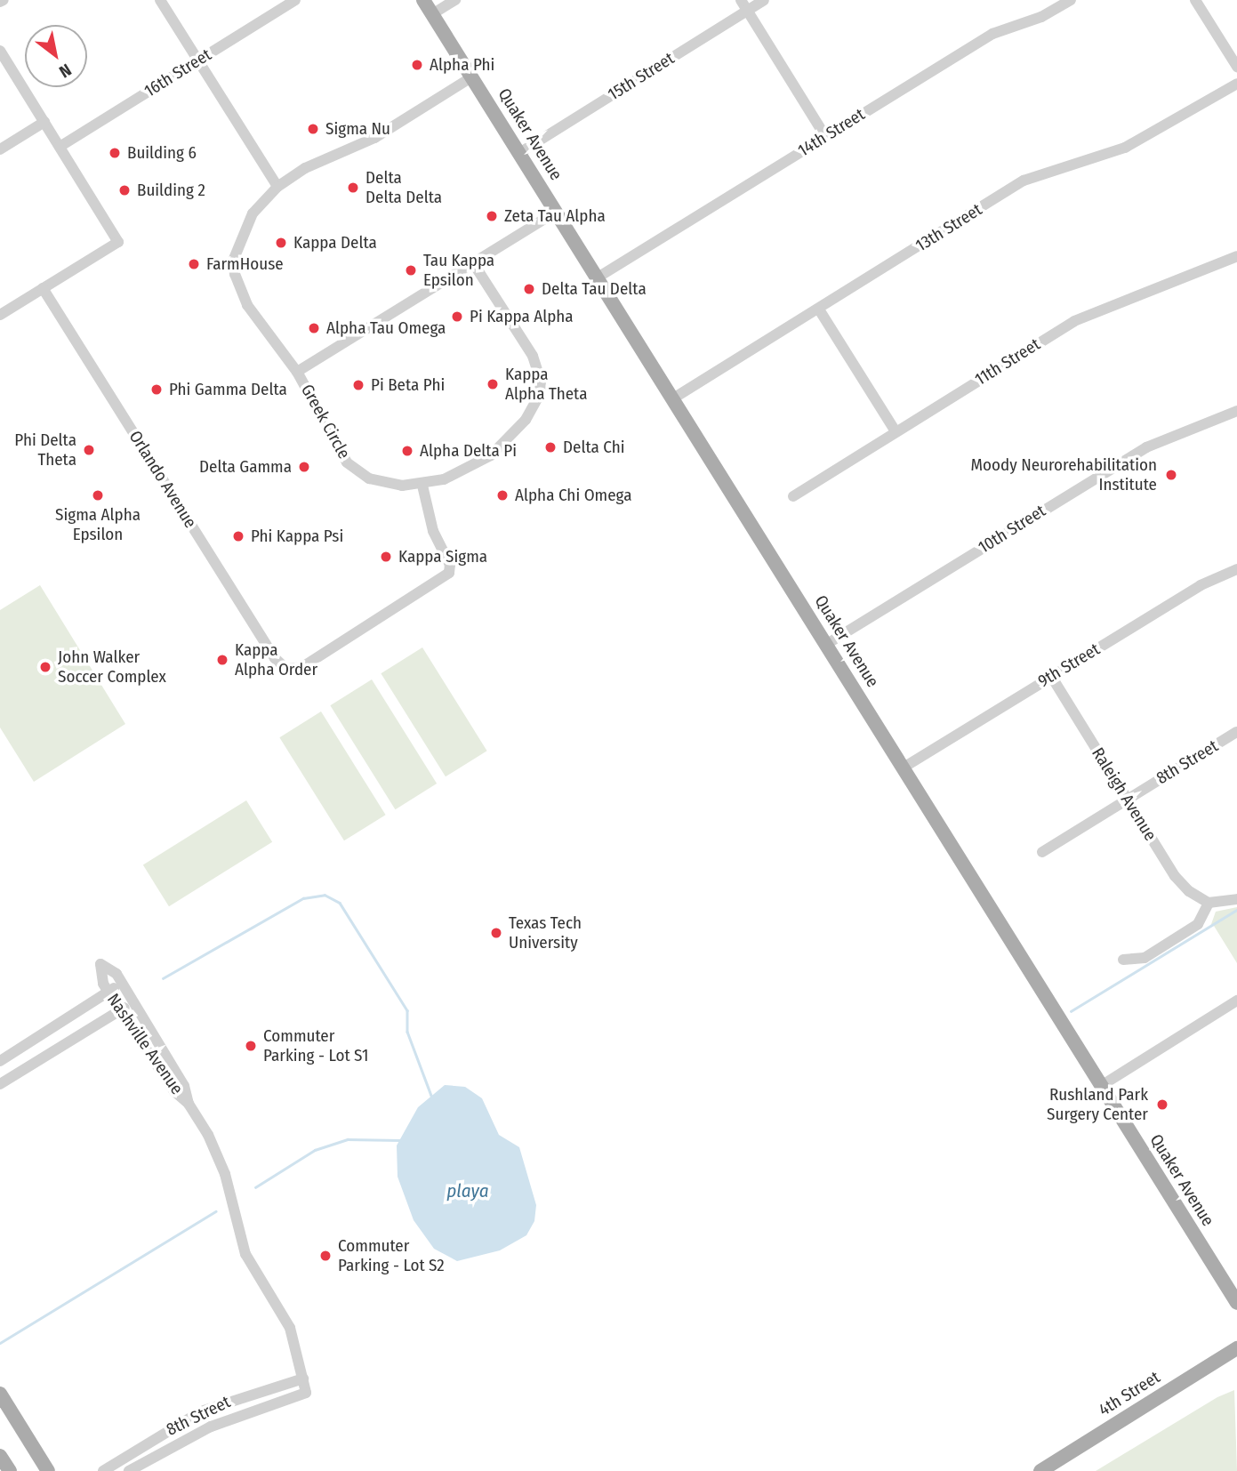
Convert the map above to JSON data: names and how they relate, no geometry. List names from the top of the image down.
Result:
{
  "streets": {
    "main road": ["Quaker Avenue", "4th Street"],
    "street": [
      "16th Street",
      "15th Street",
      "14th Street",
      "13th Street",
      "11th Street",
      "Greek Circle",
      "Orlando Avenue",
      "10th Street",
      "9th Street",
      "8th Street",
      "Raleigh Avenue",
      "Nashville Avenue"
    ]
  },
  "crossings": [
    ["15th Street", "Quaker Avenue"],
    ["14th Street", "Quaker Avenue"],
    ["Quaker Avenue", "13th Street"],
    ["Quaker Avenue", "Greek Circle"],
    ["Quaker Avenue", "10th Street"],
    ["Quaker Avenue", "9th Street"],
    ["Greek Circle", "Orlando Avenue"],
    ["9th Street", "Raleigh Avenue"],
    ["8th Street", "Raleigh Avenue"],
    ["8th Street", "Nashville Avenue"]
  ],
  "water": ["playa"],
  "places": [
    "Alpha Phi",
    "Sigma Nu",
    "Building 6",
    "Delta Delta Delta",
    "Building 2",
    "Zeta Tau Alpha",
    "Kappa Delta",
    "FarmHouse",
    "Tau Kappa Epsilon",
    "Delta Tau Delta",
    "Pi Kappa Alpha",
    "Alpha Tau Omega",
    "Kappa Alpha Theta",
    "Pi Beta Phi",
    "Phi Gamma Delta",
    "Delta Chi",
    "Phi Delta Theta",
    "Alpha Delta Pi",
    "Delta Gamma",
    "Moody Neurorehabilitation Institute",
    "Sigma Alpha Epsilon",
    "Alpha Chi Omega",
    "Phi Kappa Psi",
    "Kappa Sigma",
    "Kappa Alpha Order",
    "John Walker Soccer Complex",
    "Texas Tech University",
    "Commuter Parking - Lot S1",
    "Rushland Park Surgery Center",
    "Commuter Parking - Lot S2"
  ],
  "north": "bottom right"
}
